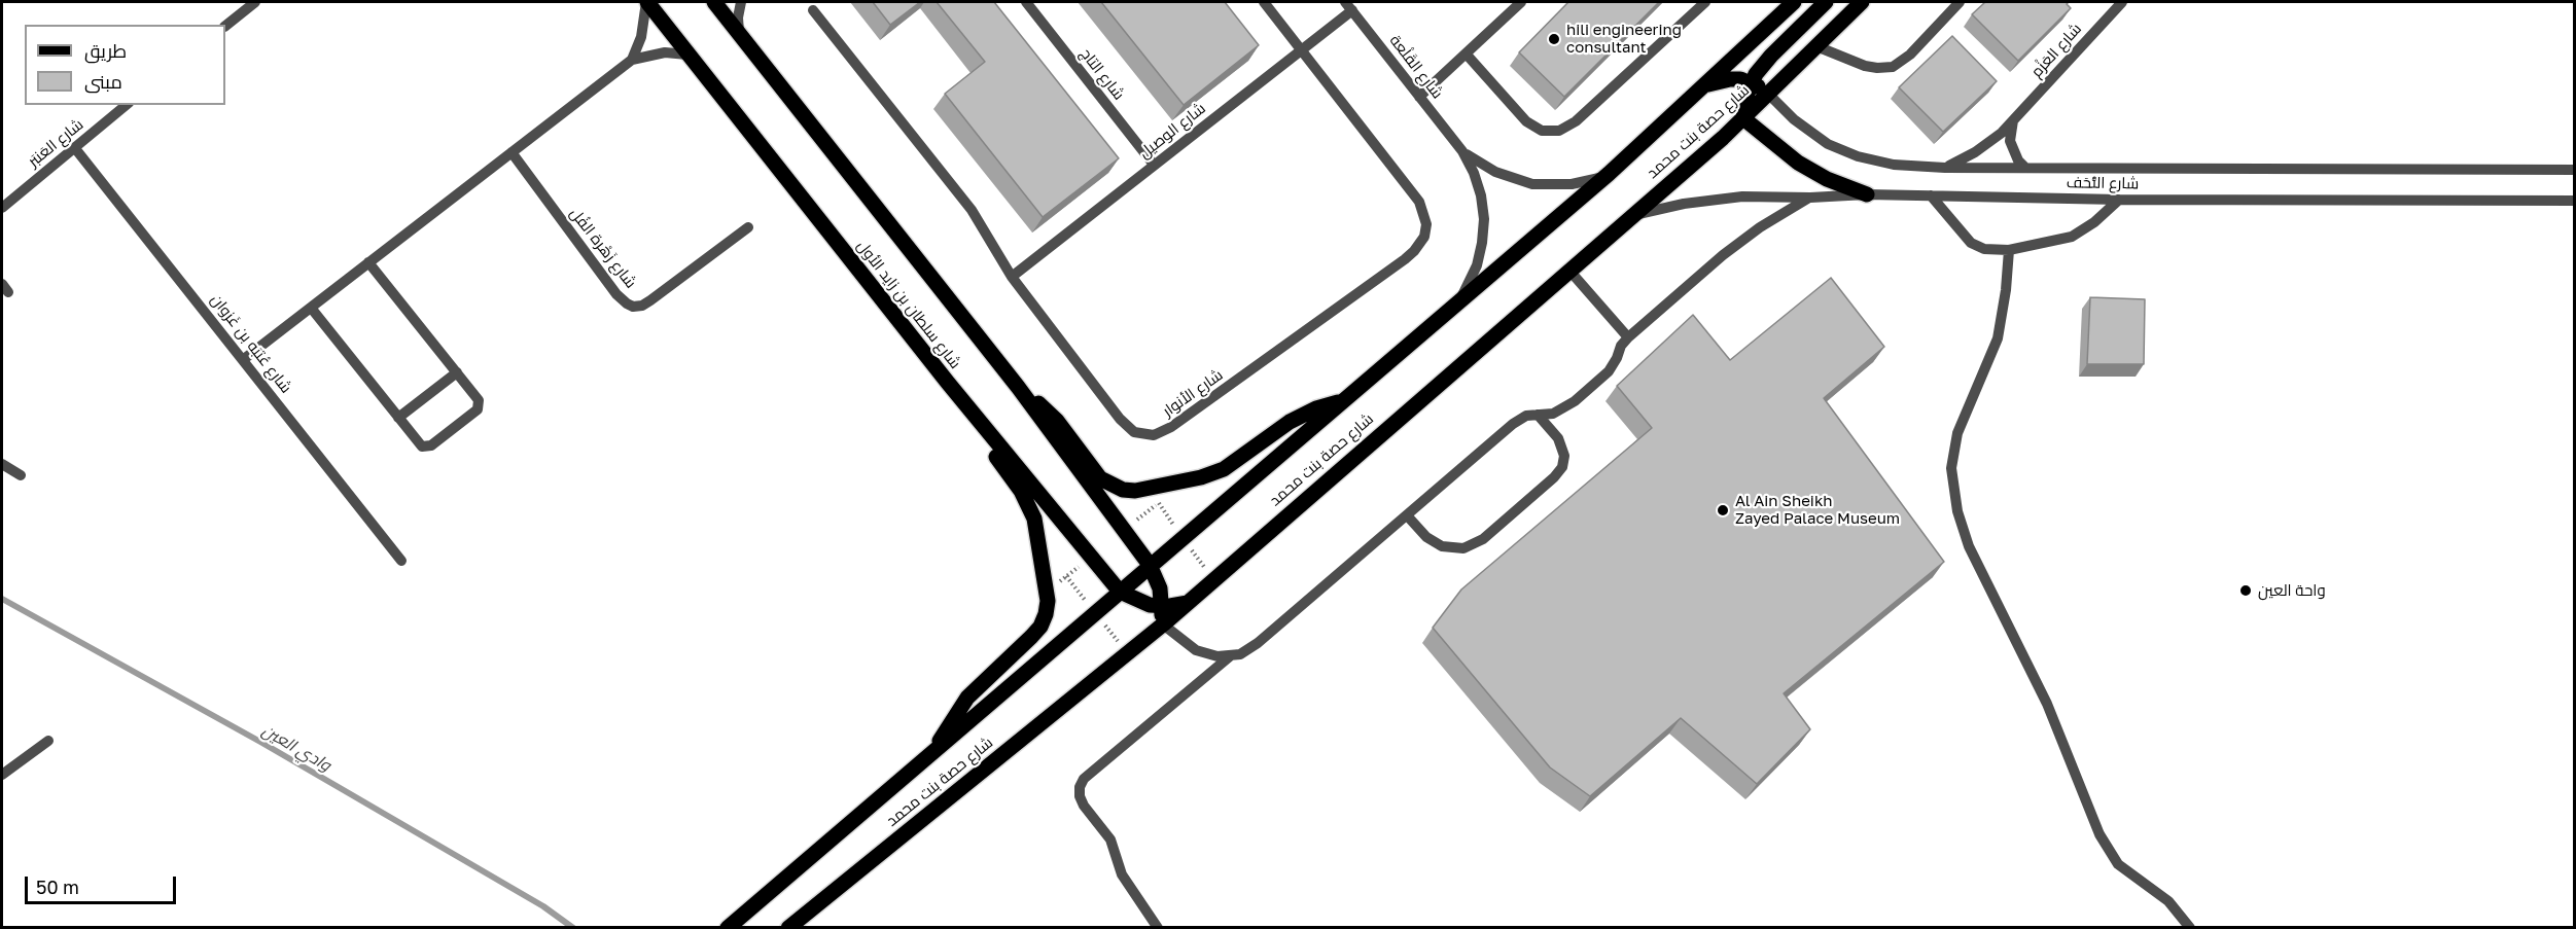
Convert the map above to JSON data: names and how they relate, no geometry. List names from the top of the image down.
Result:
{
  "streets": {
    "main road": ["شارع حصة بنت محمد", "شارع سلطان بن زايد الأول"],
    "street": [
      "شارع العَزْم",
      "شارع القَلْعة",
      "شارع التاج",
      "شارع الوصيل",
      "شارع العَنبَر",
      "شارع التُّحَف",
      "شارع زَهْرة الفُل",
      "شارع عُتبَه بن غَزوان",
      "شارع الأنوار"
    ]
  },
  "crossings": [
    ["شارع العَزْم", "شارع التُّحَف"],
    ["شارع القَلْعة", "شارع الوصيل"],
    ["شارع القَلْعة", "شارع حصة بنت محمد"],
    ["شارع التاج", "شارع الوصيل"],
    ["شارع الوصيل", "شارع الأنوار"],
    ["شارع حصة بنت محمد", "شارع التُّحَف"],
    ["شارع حصة بنت محمد", "شارع سلطان بن زايد الأول"],
    ["شارع العَنبَر", "شارع عُتبَه بن غَزوان"]
  ],
  "water": ["وادي العين"],
  "places": ["hili engineering consultant", "Al Ain Sheikh Zayed Palace Museum", "واحة العين"],
  "legend": ["طريق", "مبنى"],
  "scale_bar": "50 m"
}
